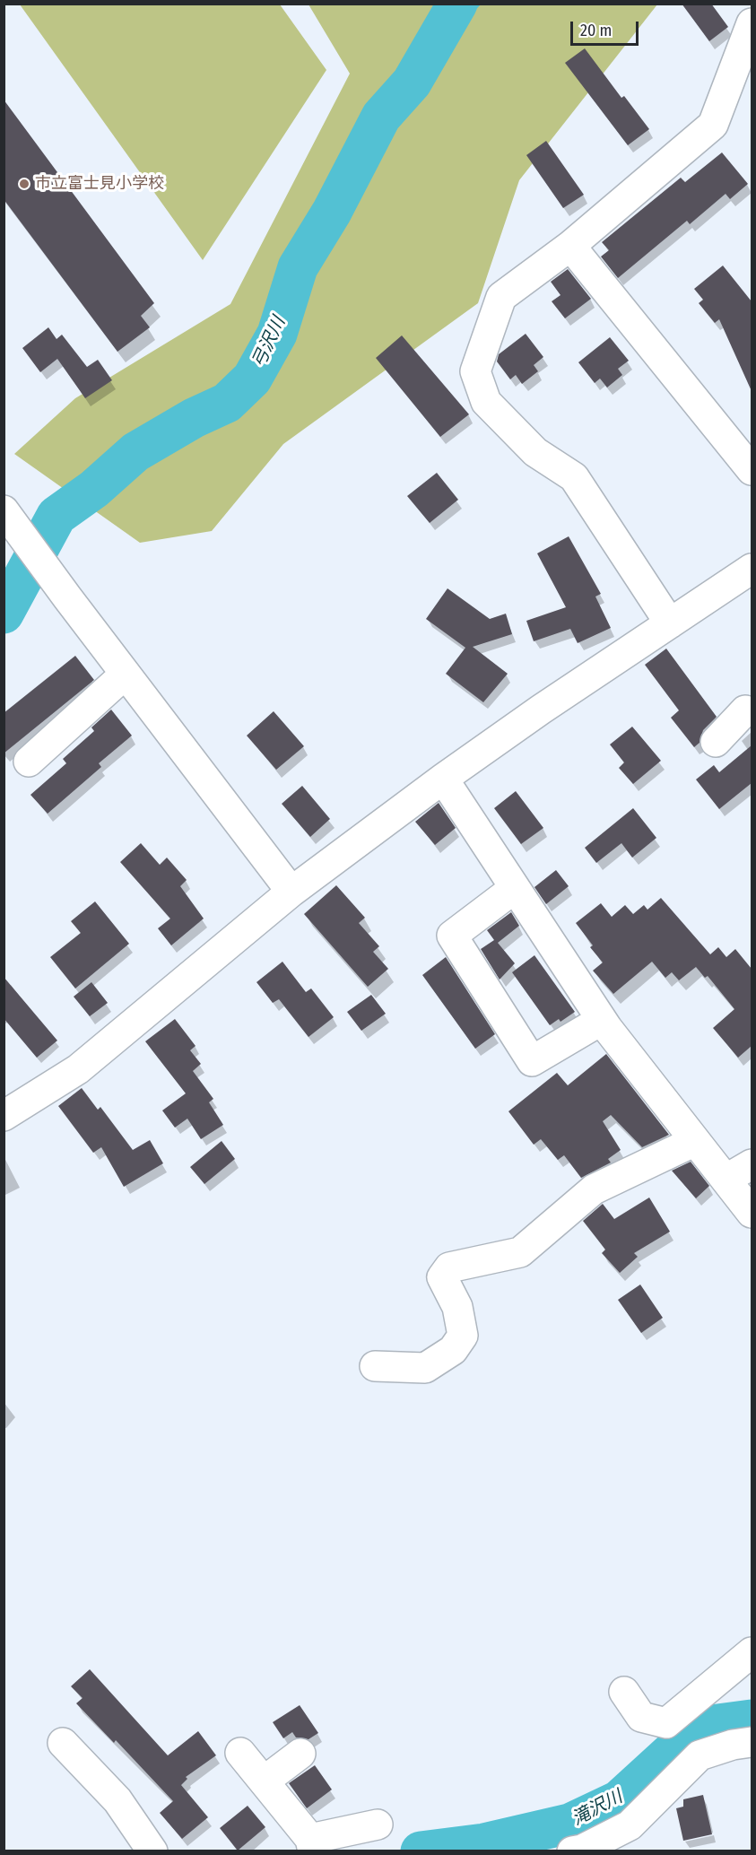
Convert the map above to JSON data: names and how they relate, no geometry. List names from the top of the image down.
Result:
{
  "water": ["弓沢川", "滝沢川"],
  "places": ["市立富士見小学校"],
  "scale_bar": "20 m"
}
